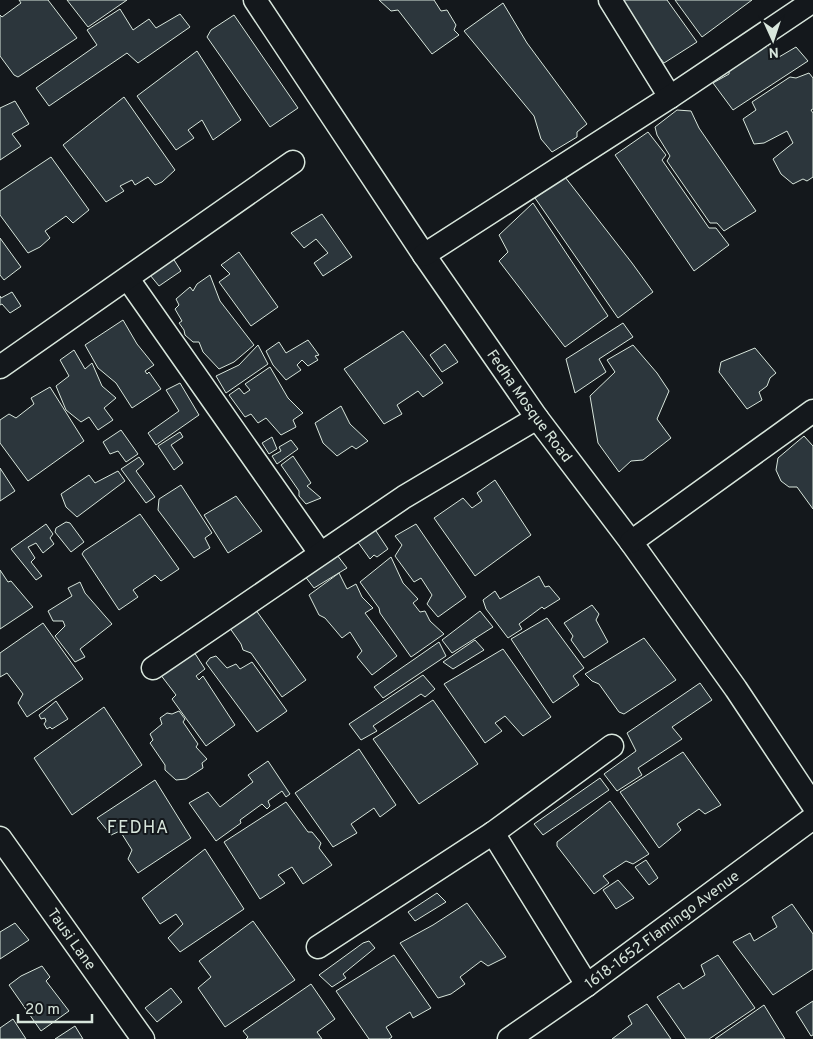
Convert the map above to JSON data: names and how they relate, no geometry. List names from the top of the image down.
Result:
{
  "streets": {
    "street": ["Fedha Mosque Road", "1618-1652 Flamingo Avenue", "Tausi Lane"]
  },
  "districts": ["FEDHA"],
  "scale_bar": "20 m",
  "north": "bottom"
}
